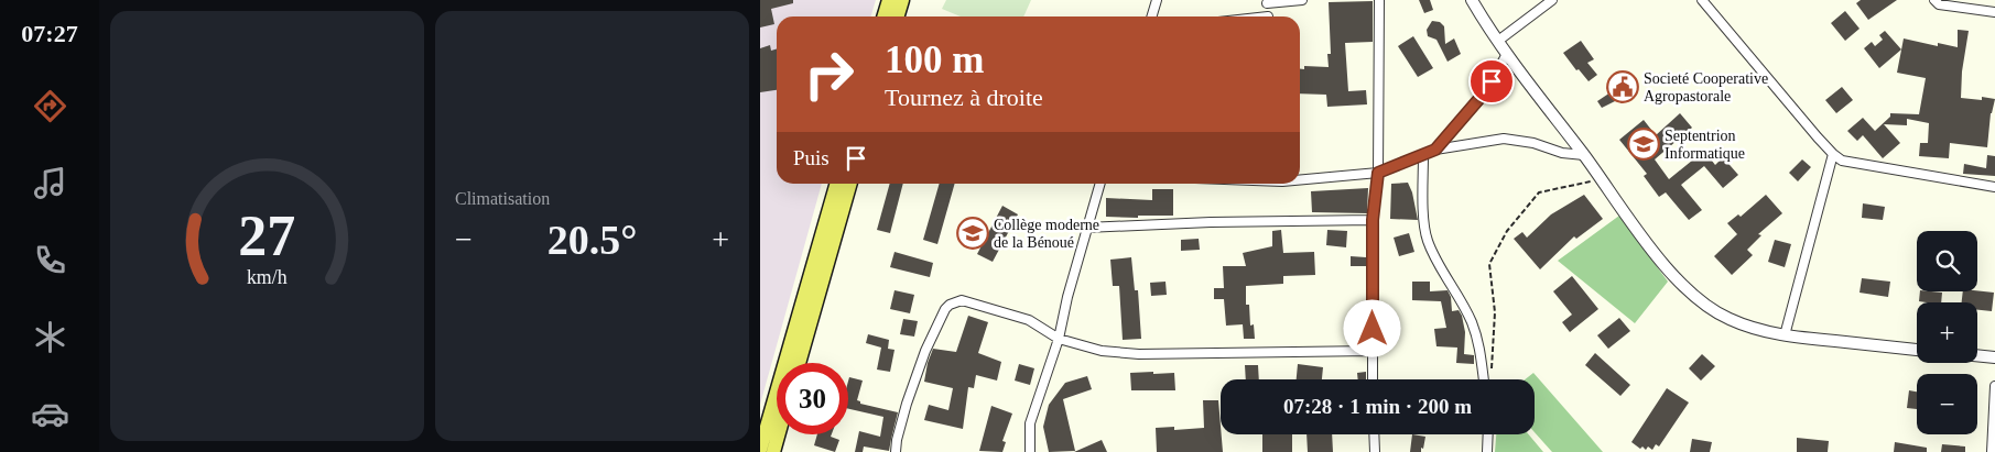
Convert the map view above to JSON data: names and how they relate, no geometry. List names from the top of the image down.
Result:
{
  "places": {
    "public building": ["Societé Cooperative Agropastorale"],
    "school or university": ["Septentrion Informatique", "Collège moderne de la Bénoué"]
  },
  "page": {
    "tabs": "07:27",
    "tile": "Climatisation",
    "turn": ["100 m", "Tournez à droite"],
    "then": "Puis",
    "heat": ["−", "20.5°", "+"],
    "map_buttons": ["+", "−"],
    "limit": "30",
    "trip": "07:28 · 1 min · 200 m",
    "gauge": ["27", "km/h"]
  }
}
